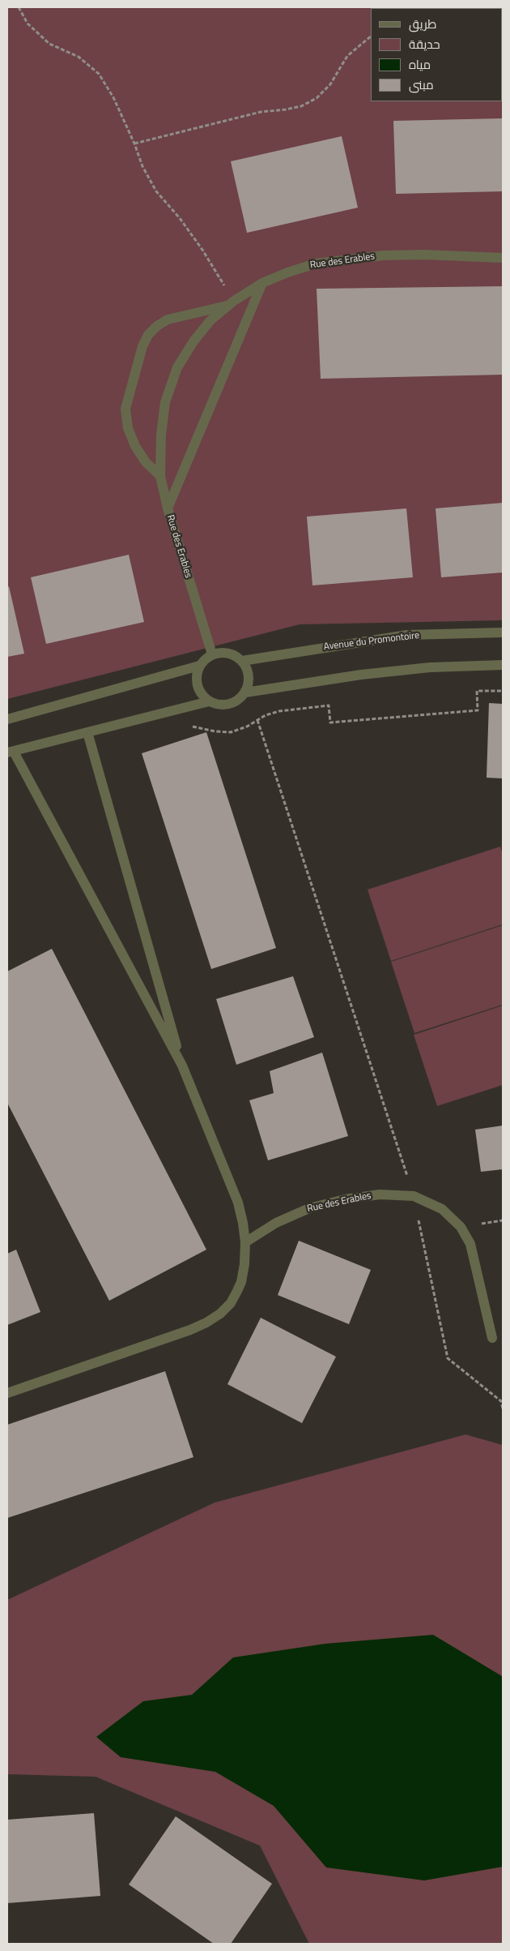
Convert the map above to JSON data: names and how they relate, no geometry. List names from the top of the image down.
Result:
{
  "streets": {
    "street": ["Rue des Erables", "Avenue du Promontoire"]
  },
  "crossings": [
    ["Rue des Erables", "Avenue du Promontoire"]
  ],
  "legend": [
    "طريق",
    "حديقة",
    "مياه",
    "مبنى"
  ]
}
